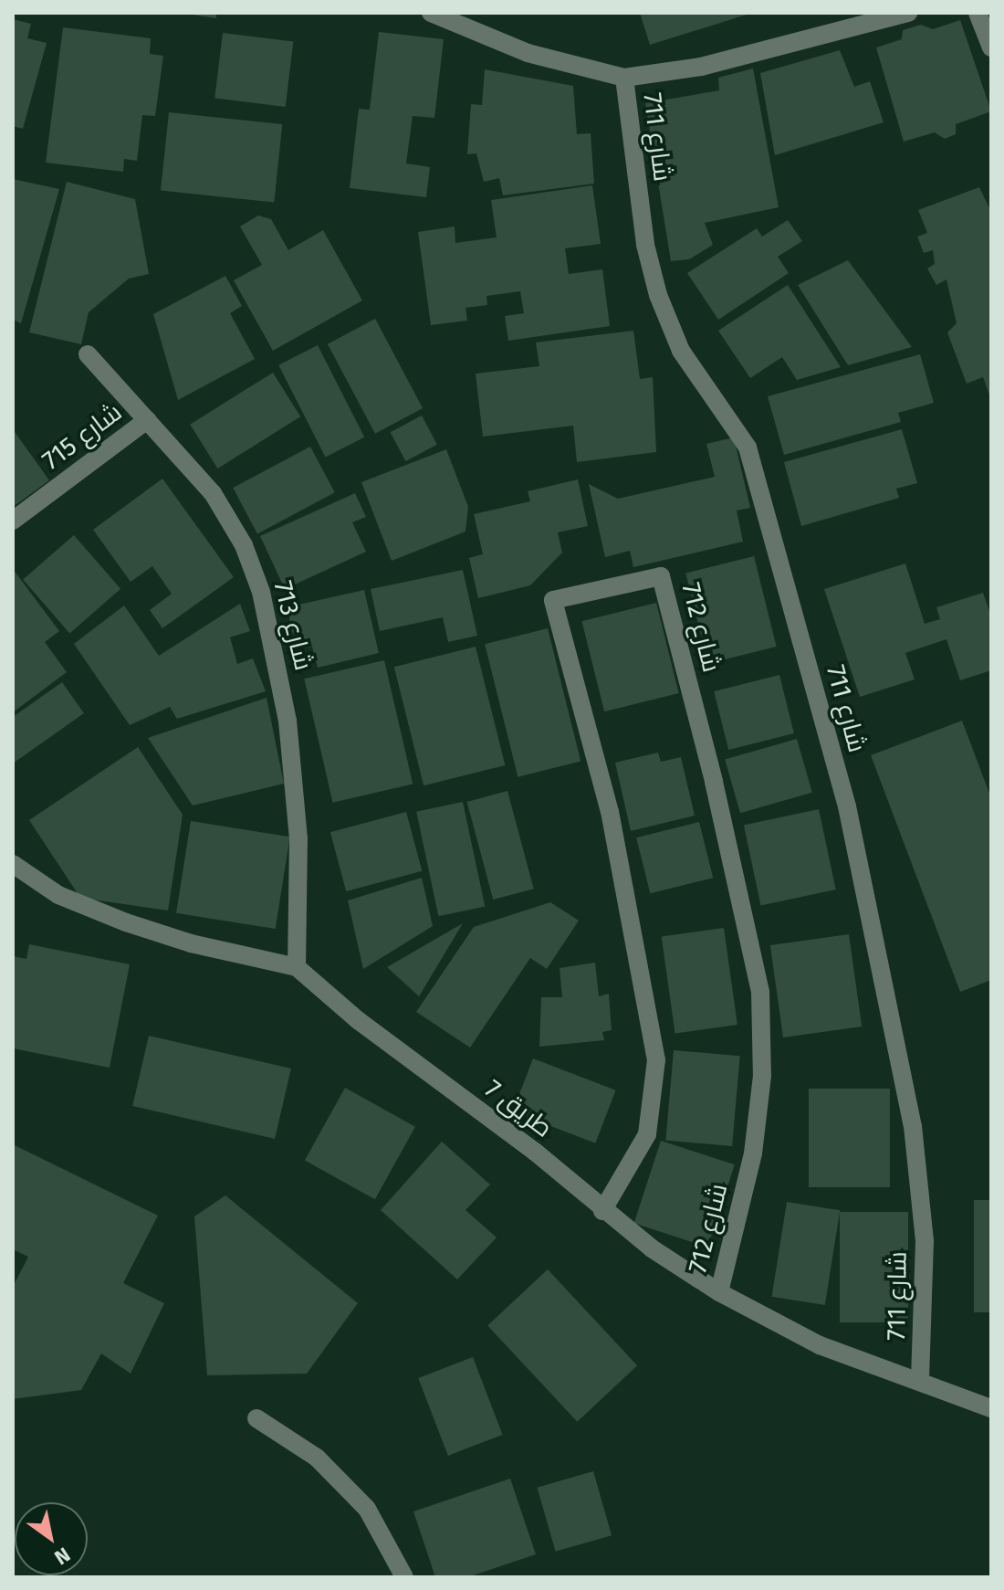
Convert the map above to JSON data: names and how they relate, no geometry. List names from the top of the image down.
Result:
{
  "streets": {
    "street": [
      "شارع 711",
      "شارع 715",
      "شارع 713",
      "شارع 712",
      "7 طريق"
    ]
  },
  "crossings": [
    ["شارع 711", "7 طريق"],
    ["شارع 715", "شارع 713"],
    ["شارع 713", "7 طريق"],
    ["شارع 712", "7 طريق"]
  ],
  "north": "bottom right"
}
